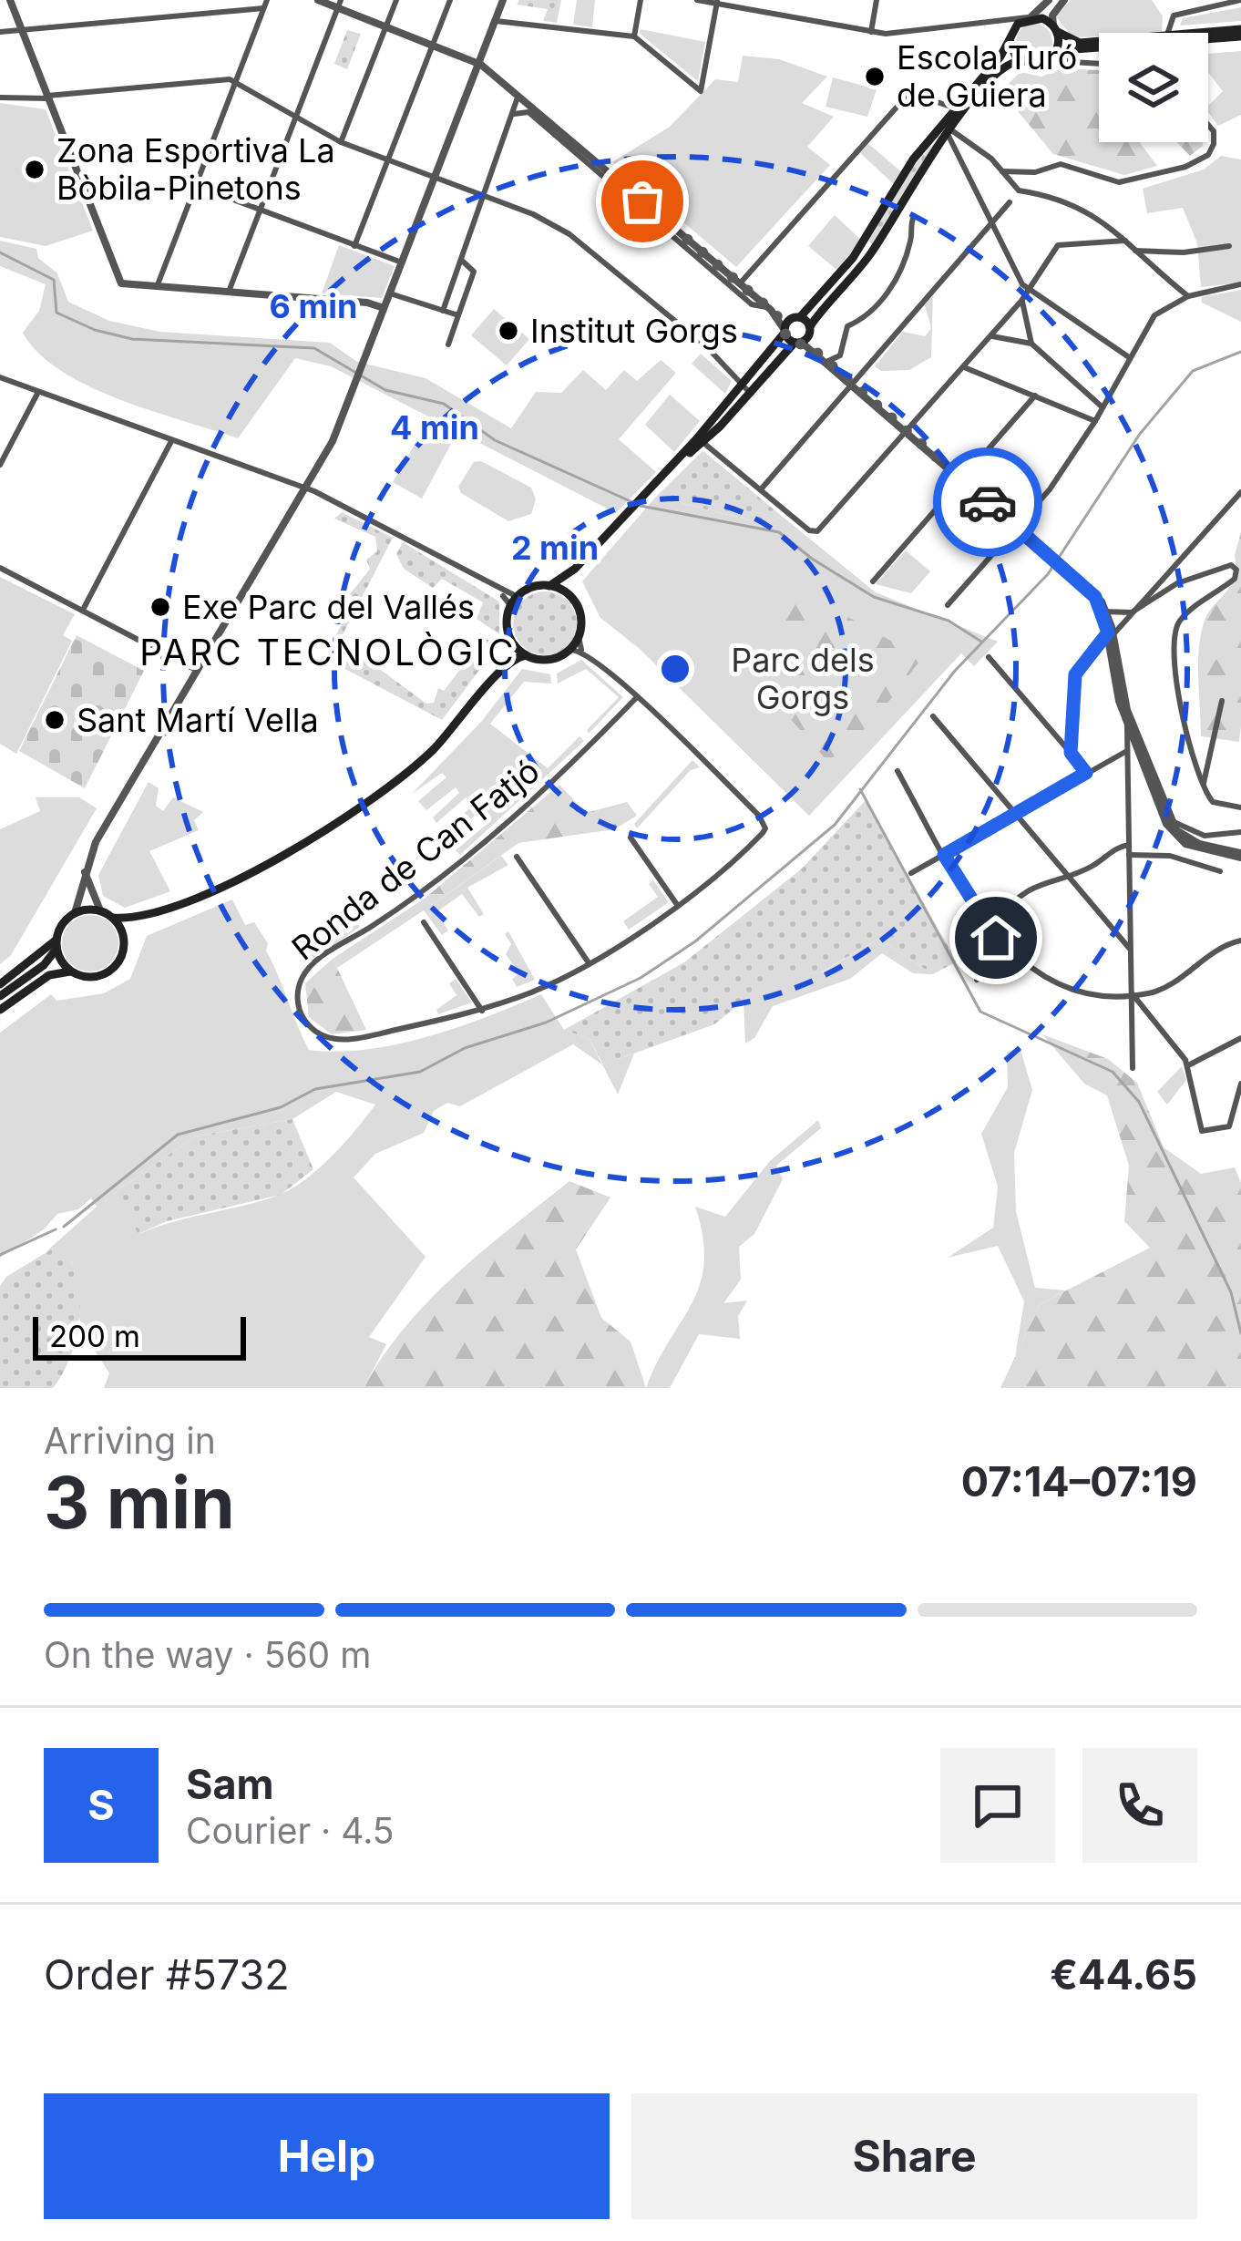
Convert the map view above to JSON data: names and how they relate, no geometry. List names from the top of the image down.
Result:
{
  "streets": {
    "street": ["Ronda de Can Fatjó"]
  },
  "districts": ["PARC TECNOLÒGIC"],
  "parks": ["Parc dels Gorgs"],
  "places": [
    "Escola Turó de Guiera",
    "Zona Esportiva La Bòbila-Pinetons",
    "Institut Gorgs",
    "Exe Parc del Vallés",
    "Sant Martí Vella"
  ],
  "scale_bar": "200 m",
  "page": {
    "scale": "200 m",
    "heading": ["3 min", "Arriving in", "07:14–07:19"],
    "panel": [
      "Sam",
      "Courier · 4.5",
      "Order #5732",
      "€44.65"
    ],
    "bar": "On the way · 560 m",
    "round": "S",
    "buttons": ["Help", "Share"]
  },
  "rings": ["6 min", "4 min", "2 min"]
}
